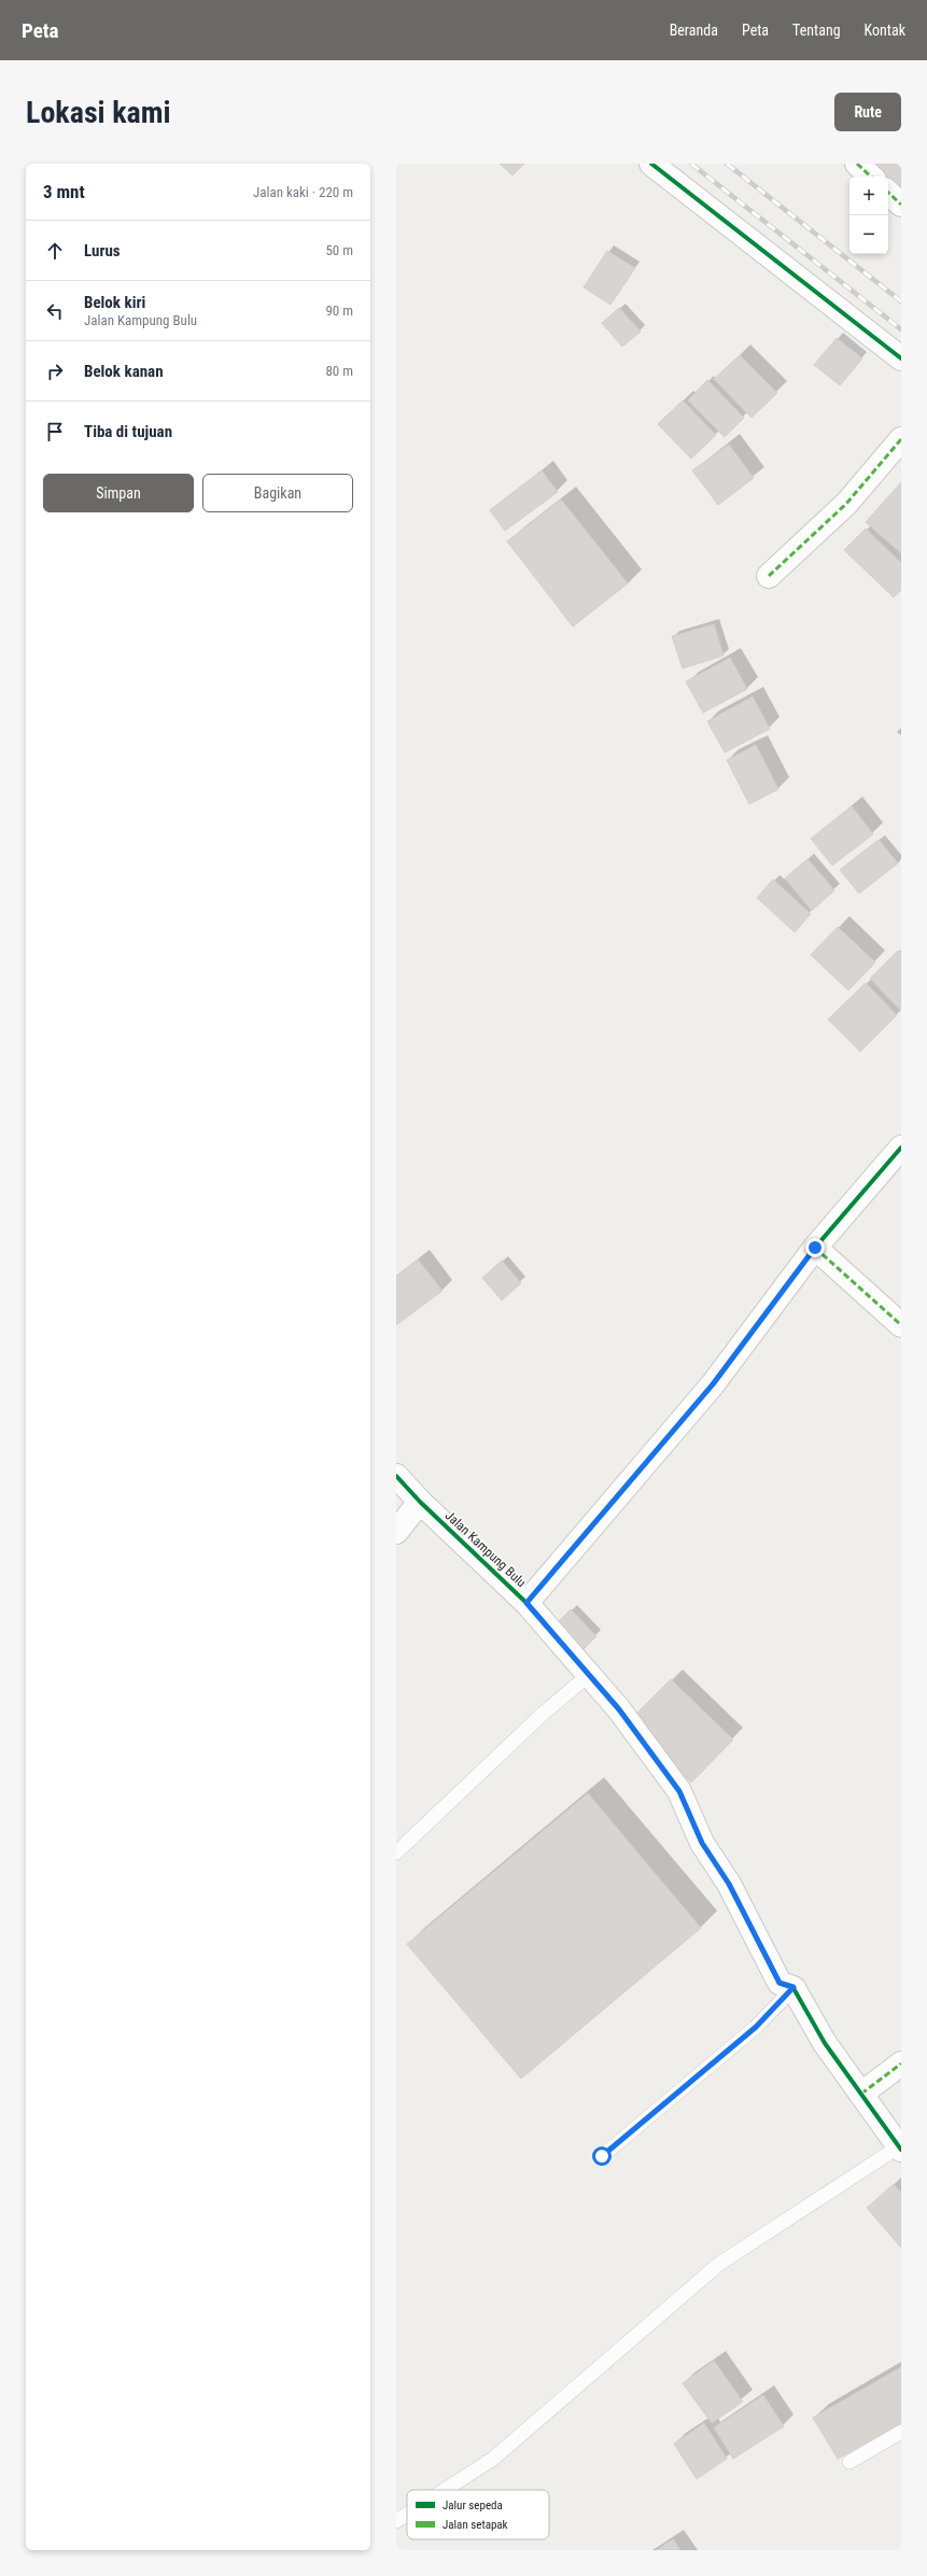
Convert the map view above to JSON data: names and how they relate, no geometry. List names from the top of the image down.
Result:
{
  "streets": {
    "street": ["Jalan Kampung Bulu"]
  },
  "legend": ["Jalur sepeda", "Jalan setapak"],
  "page": {
    "header": "Peta",
    "nav": [
      "Beranda",
      "Peta",
      "Tentang",
      "Kontak"
    ],
    "buttons": [
      "Rute",
      ["Simpan", "Bagikan"]
    ],
    "title": "Lokasi kami",
    "heading": ["3 mnt", "Jalan kaki · 220 m"],
    "map_buttons": ["+", "−"],
    "list": [
      ["Lurus", "50 m"],
      ["Belok kiri", "Jalan Kampung Bulu", "90 m"],
      ["Belok kanan", "80 m"],
      "Tiba di tujuan"
    ]
  }
}
